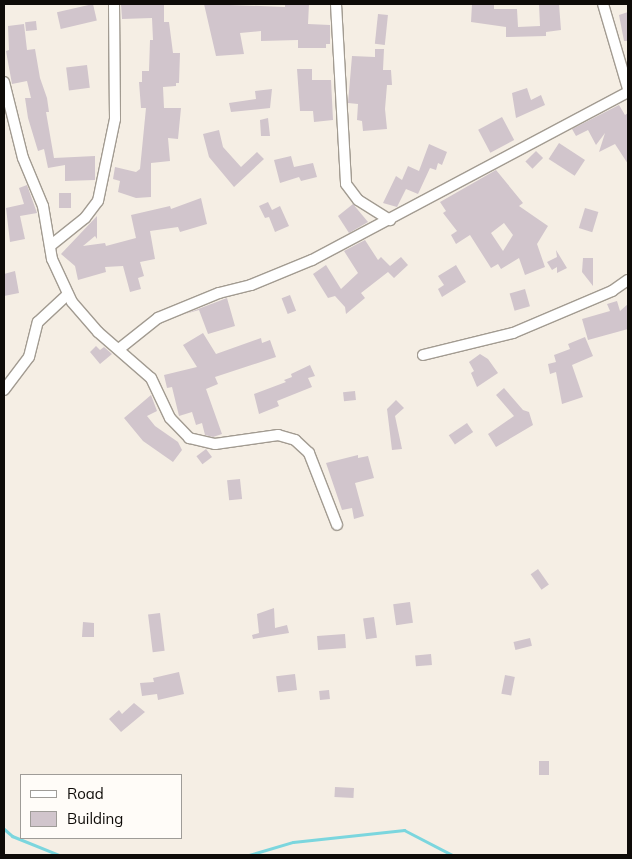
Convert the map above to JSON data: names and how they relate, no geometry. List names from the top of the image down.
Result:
{
  "legend": ["Road", "Building"]
}
